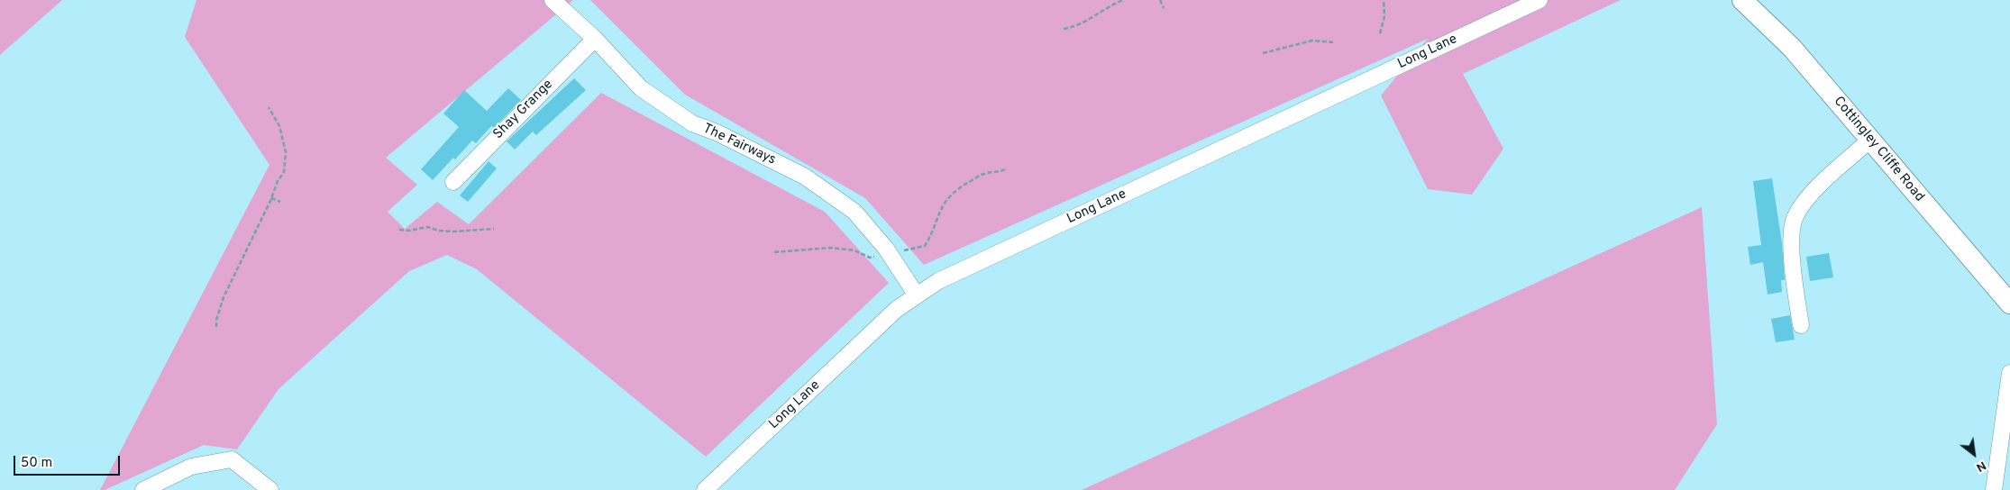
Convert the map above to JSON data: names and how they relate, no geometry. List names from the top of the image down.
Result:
{
  "streets": {
    "main road": ["Cottingley Cliffe Road"],
    "street": ["Long Lane", "Shay Grange", "The Fairways"]
  },
  "crossings": [
    ["Long Lane", "The Fairways"],
    ["Shay Grange", "The Fairways"]
  ],
  "scale_bar": "50 m",
  "north": "bottom right"
}
